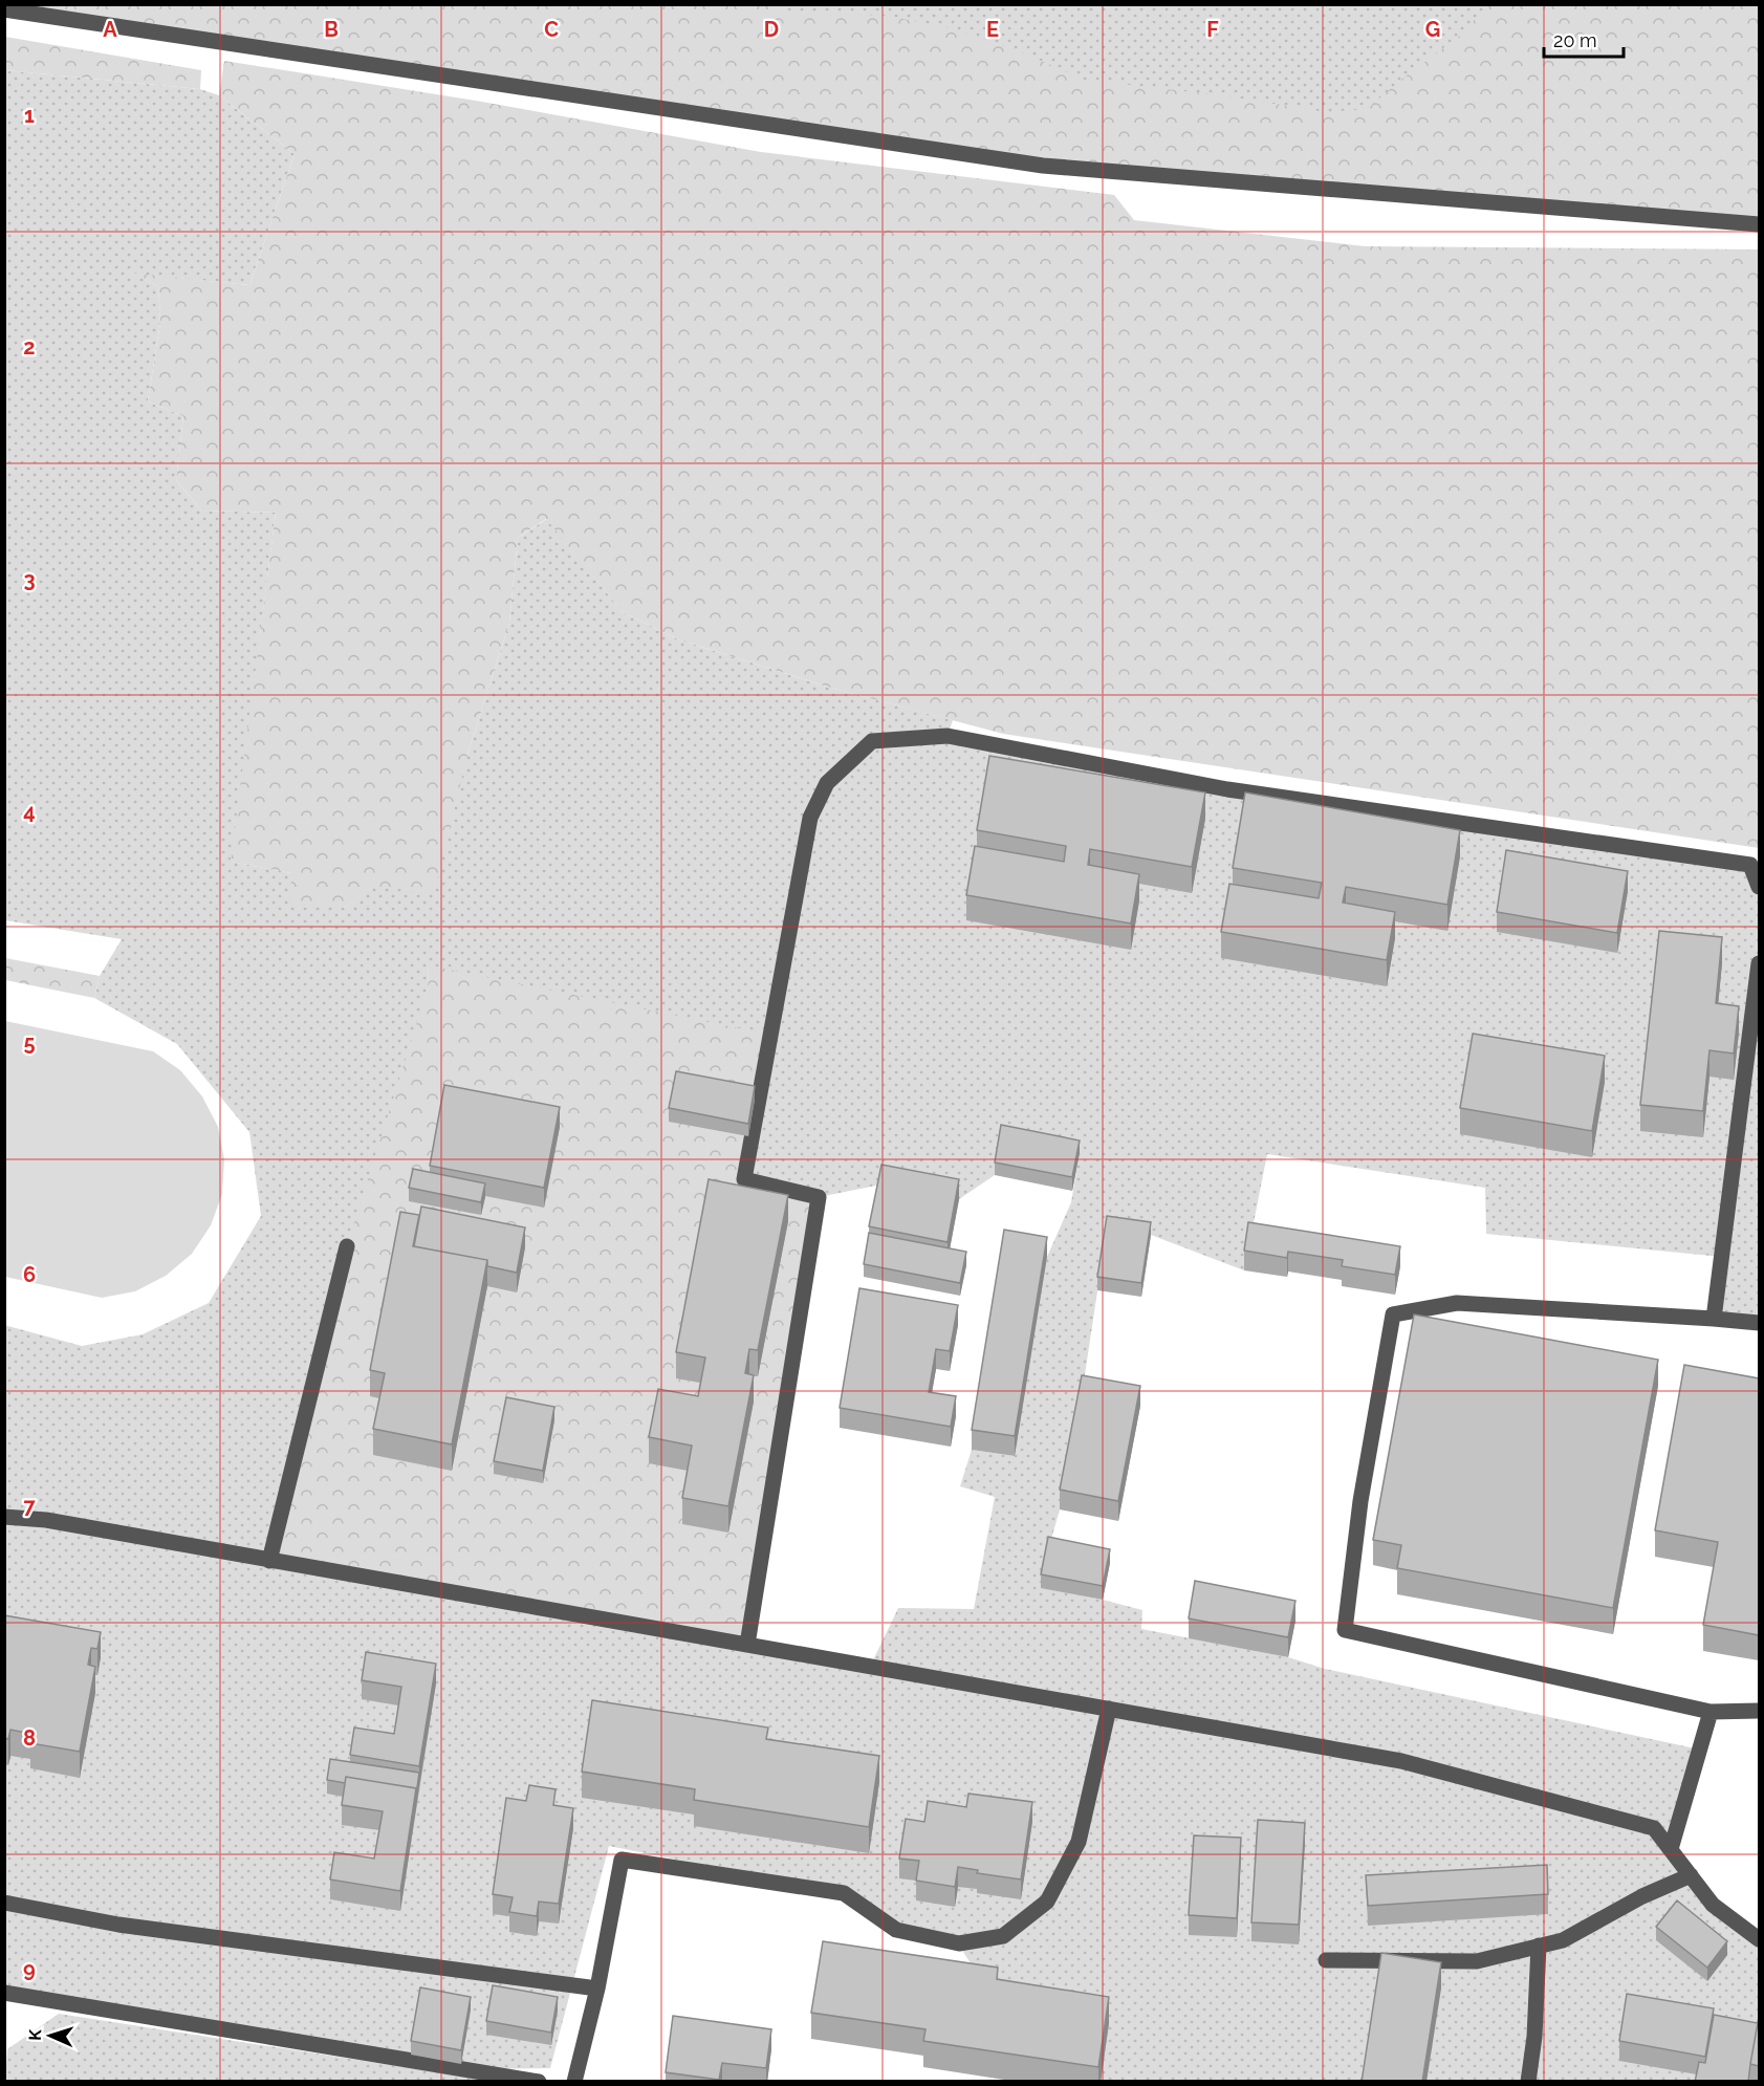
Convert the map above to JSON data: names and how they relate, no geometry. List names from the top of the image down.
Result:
{
  "scale_bar": "20 m",
  "north": "left",
  "grid": {
    "columns": [
      "A",
      "B",
      "C",
      "D",
      "E",
      "F",
      "G"
    ],
    "rows": [
      "1",
      "2",
      "3",
      "4",
      "5",
      "6",
      "7",
      "8",
      "9"
    ]
  }
}
